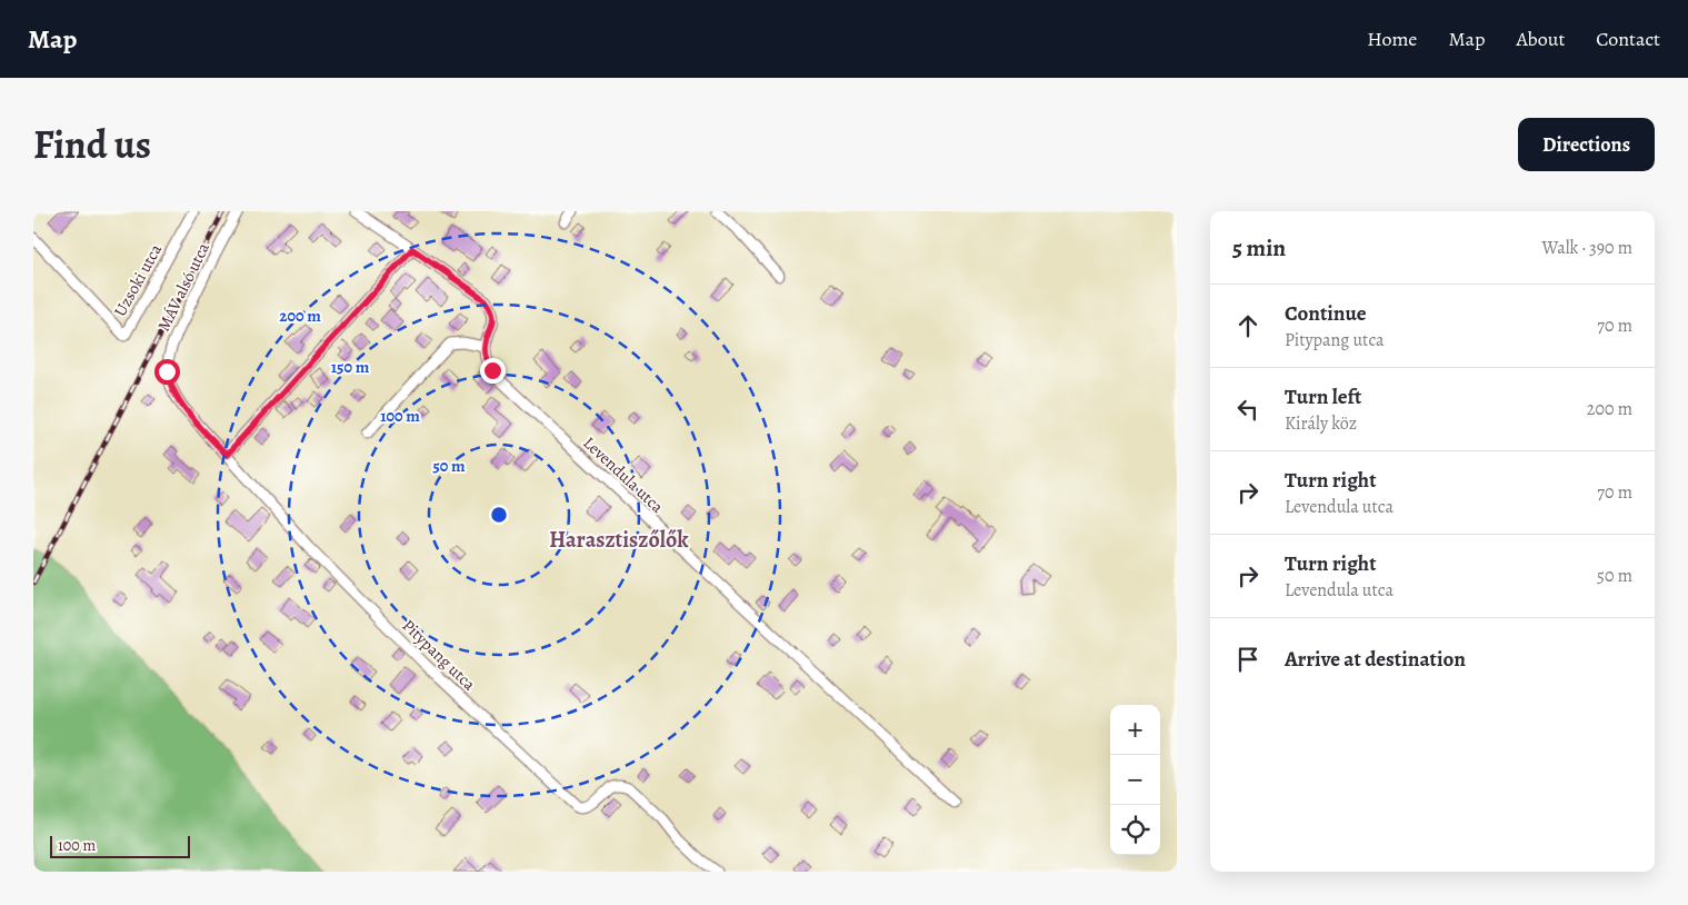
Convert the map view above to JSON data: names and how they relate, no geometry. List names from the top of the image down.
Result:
{
  "streets": {
    "street": [
      "Uzsoki utca",
      "MÁV alsó utca",
      "Levendula utca",
      "Pitypang utca"
    ]
  },
  "crossings": [
    ["MÁV alsó utca", "Pitypang utca"]
  ],
  "districts": ["Harasztiszőlők"],
  "scale_bar": "100 m",
  "page": {
    "header": "Map",
    "nav": [
      "Home",
      "Map",
      "About",
      "Contact"
    ],
    "title": "Find us",
    "buttons": "Directions",
    "heading": ["5 min", "Walk · 390 m"],
    "list": [
      ["Continue", "Pitypang utca", "70 m"],
      ["Turn left", "Király köz", "200 m"],
      ["Turn right", "Levendula utca", "70 m"],
      ["Turn right", "Levendula utca", "50 m"],
      "Arrive at destination"
    ],
    "map_buttons": ["+", "−"],
    "scale": "100 m"
  },
  "rings": [
    "200 m",
    "150 m",
    "100 m",
    "50 m"
  ]
}
